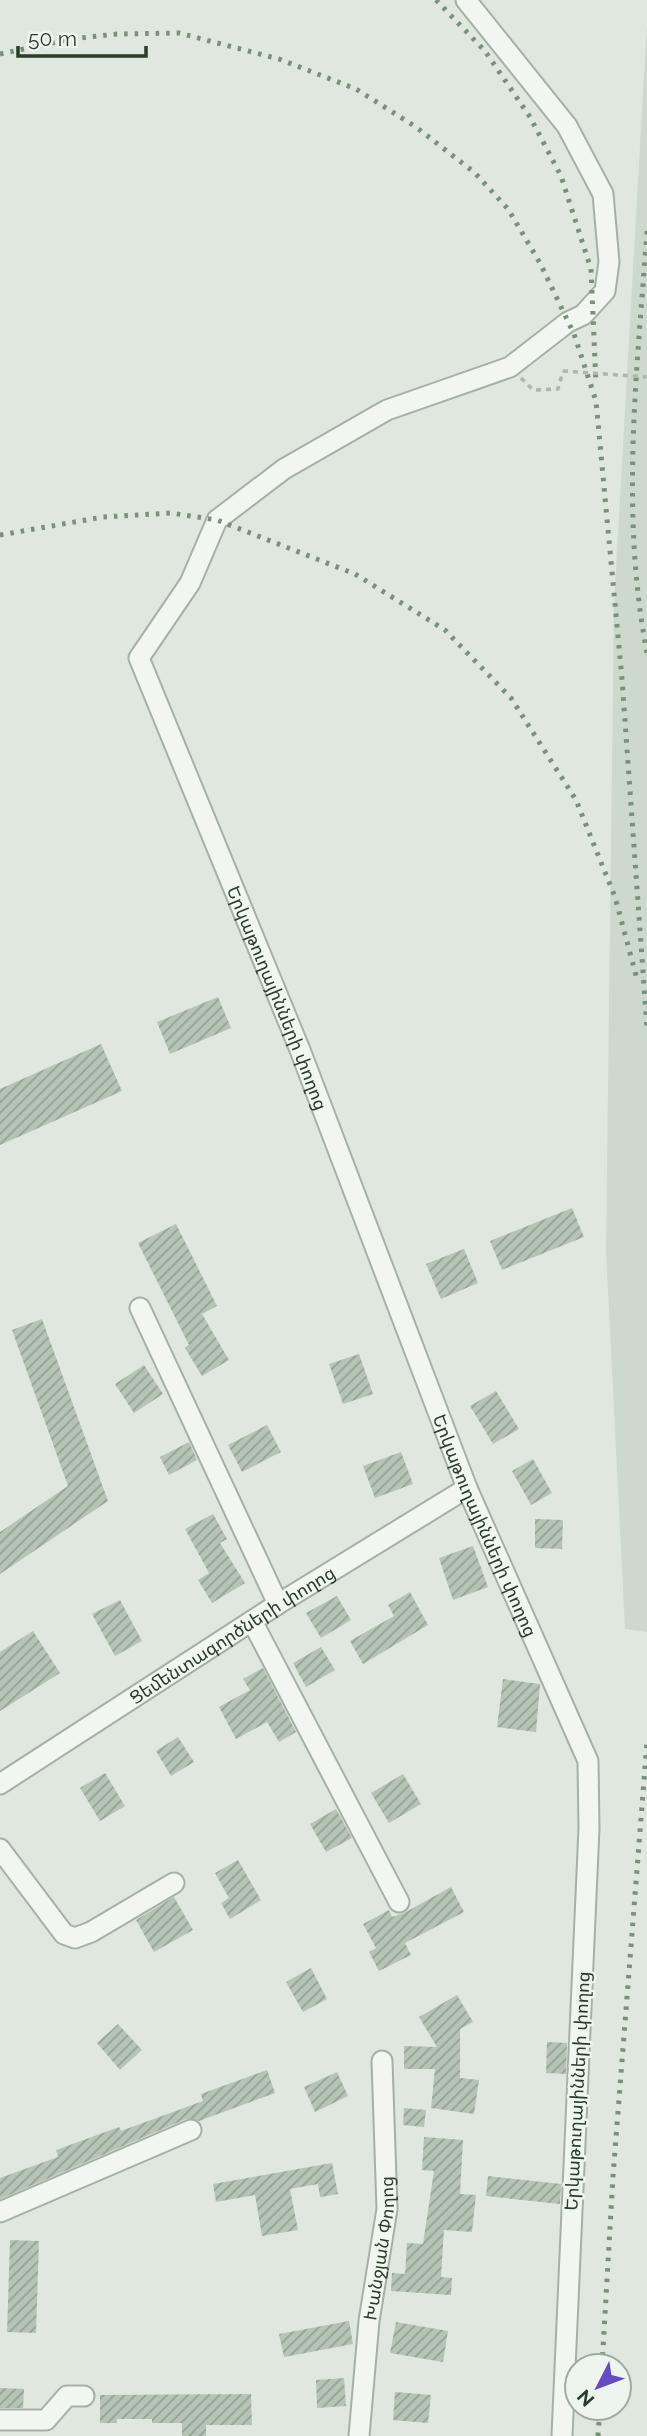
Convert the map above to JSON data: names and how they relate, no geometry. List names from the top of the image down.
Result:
{
  "streets": {
    "street": ["Երկաթուղայինների փողոց", "Ցեմենտագործների փողոց", "Խանջյան Փողոց"]
  },
  "crossings": [
    ["Երկաթուղայինների փողոց", "Ցեմենտագործների փողոց"]
  ],
  "scale_bar": "50 m",
  "north": "bottom left"
}
